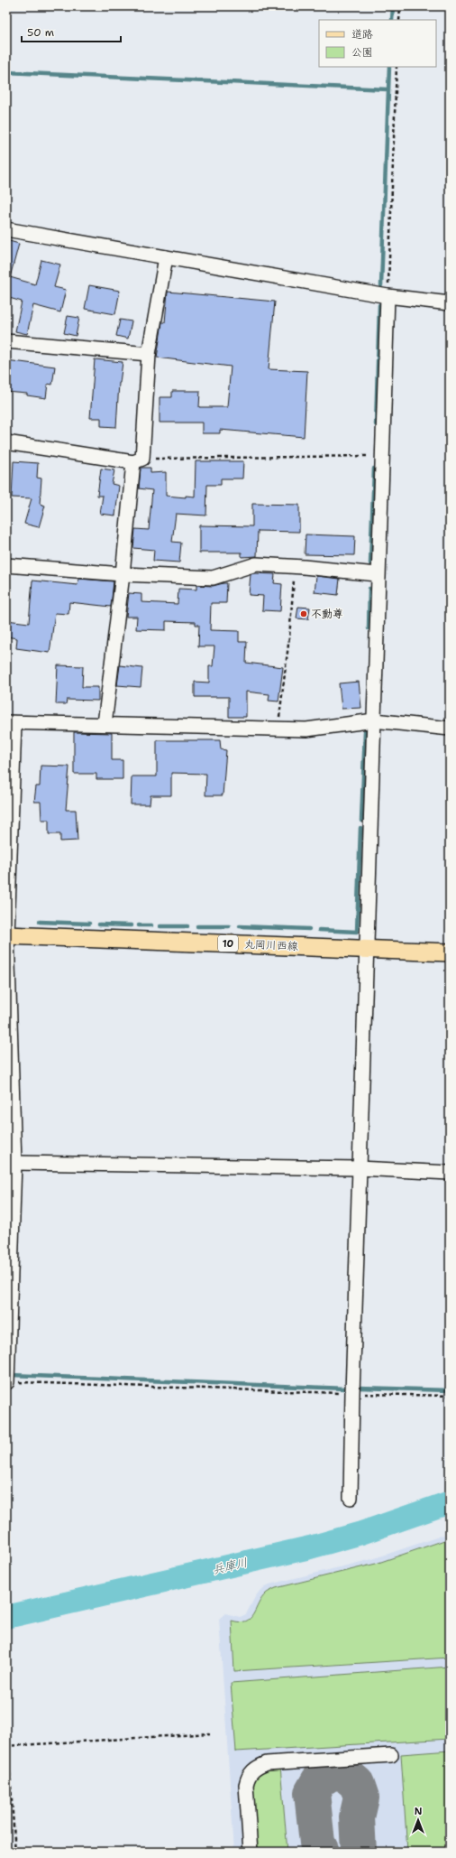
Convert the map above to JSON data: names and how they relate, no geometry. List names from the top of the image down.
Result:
{
  "streets": {
    "main road": ["10", "丸岡川西線"]
  },
  "water": ["兵庫川"],
  "places": ["不動尊"],
  "legend": ["道路", "公園"],
  "scale_bar": "50 m",
  "north": "top"
}
